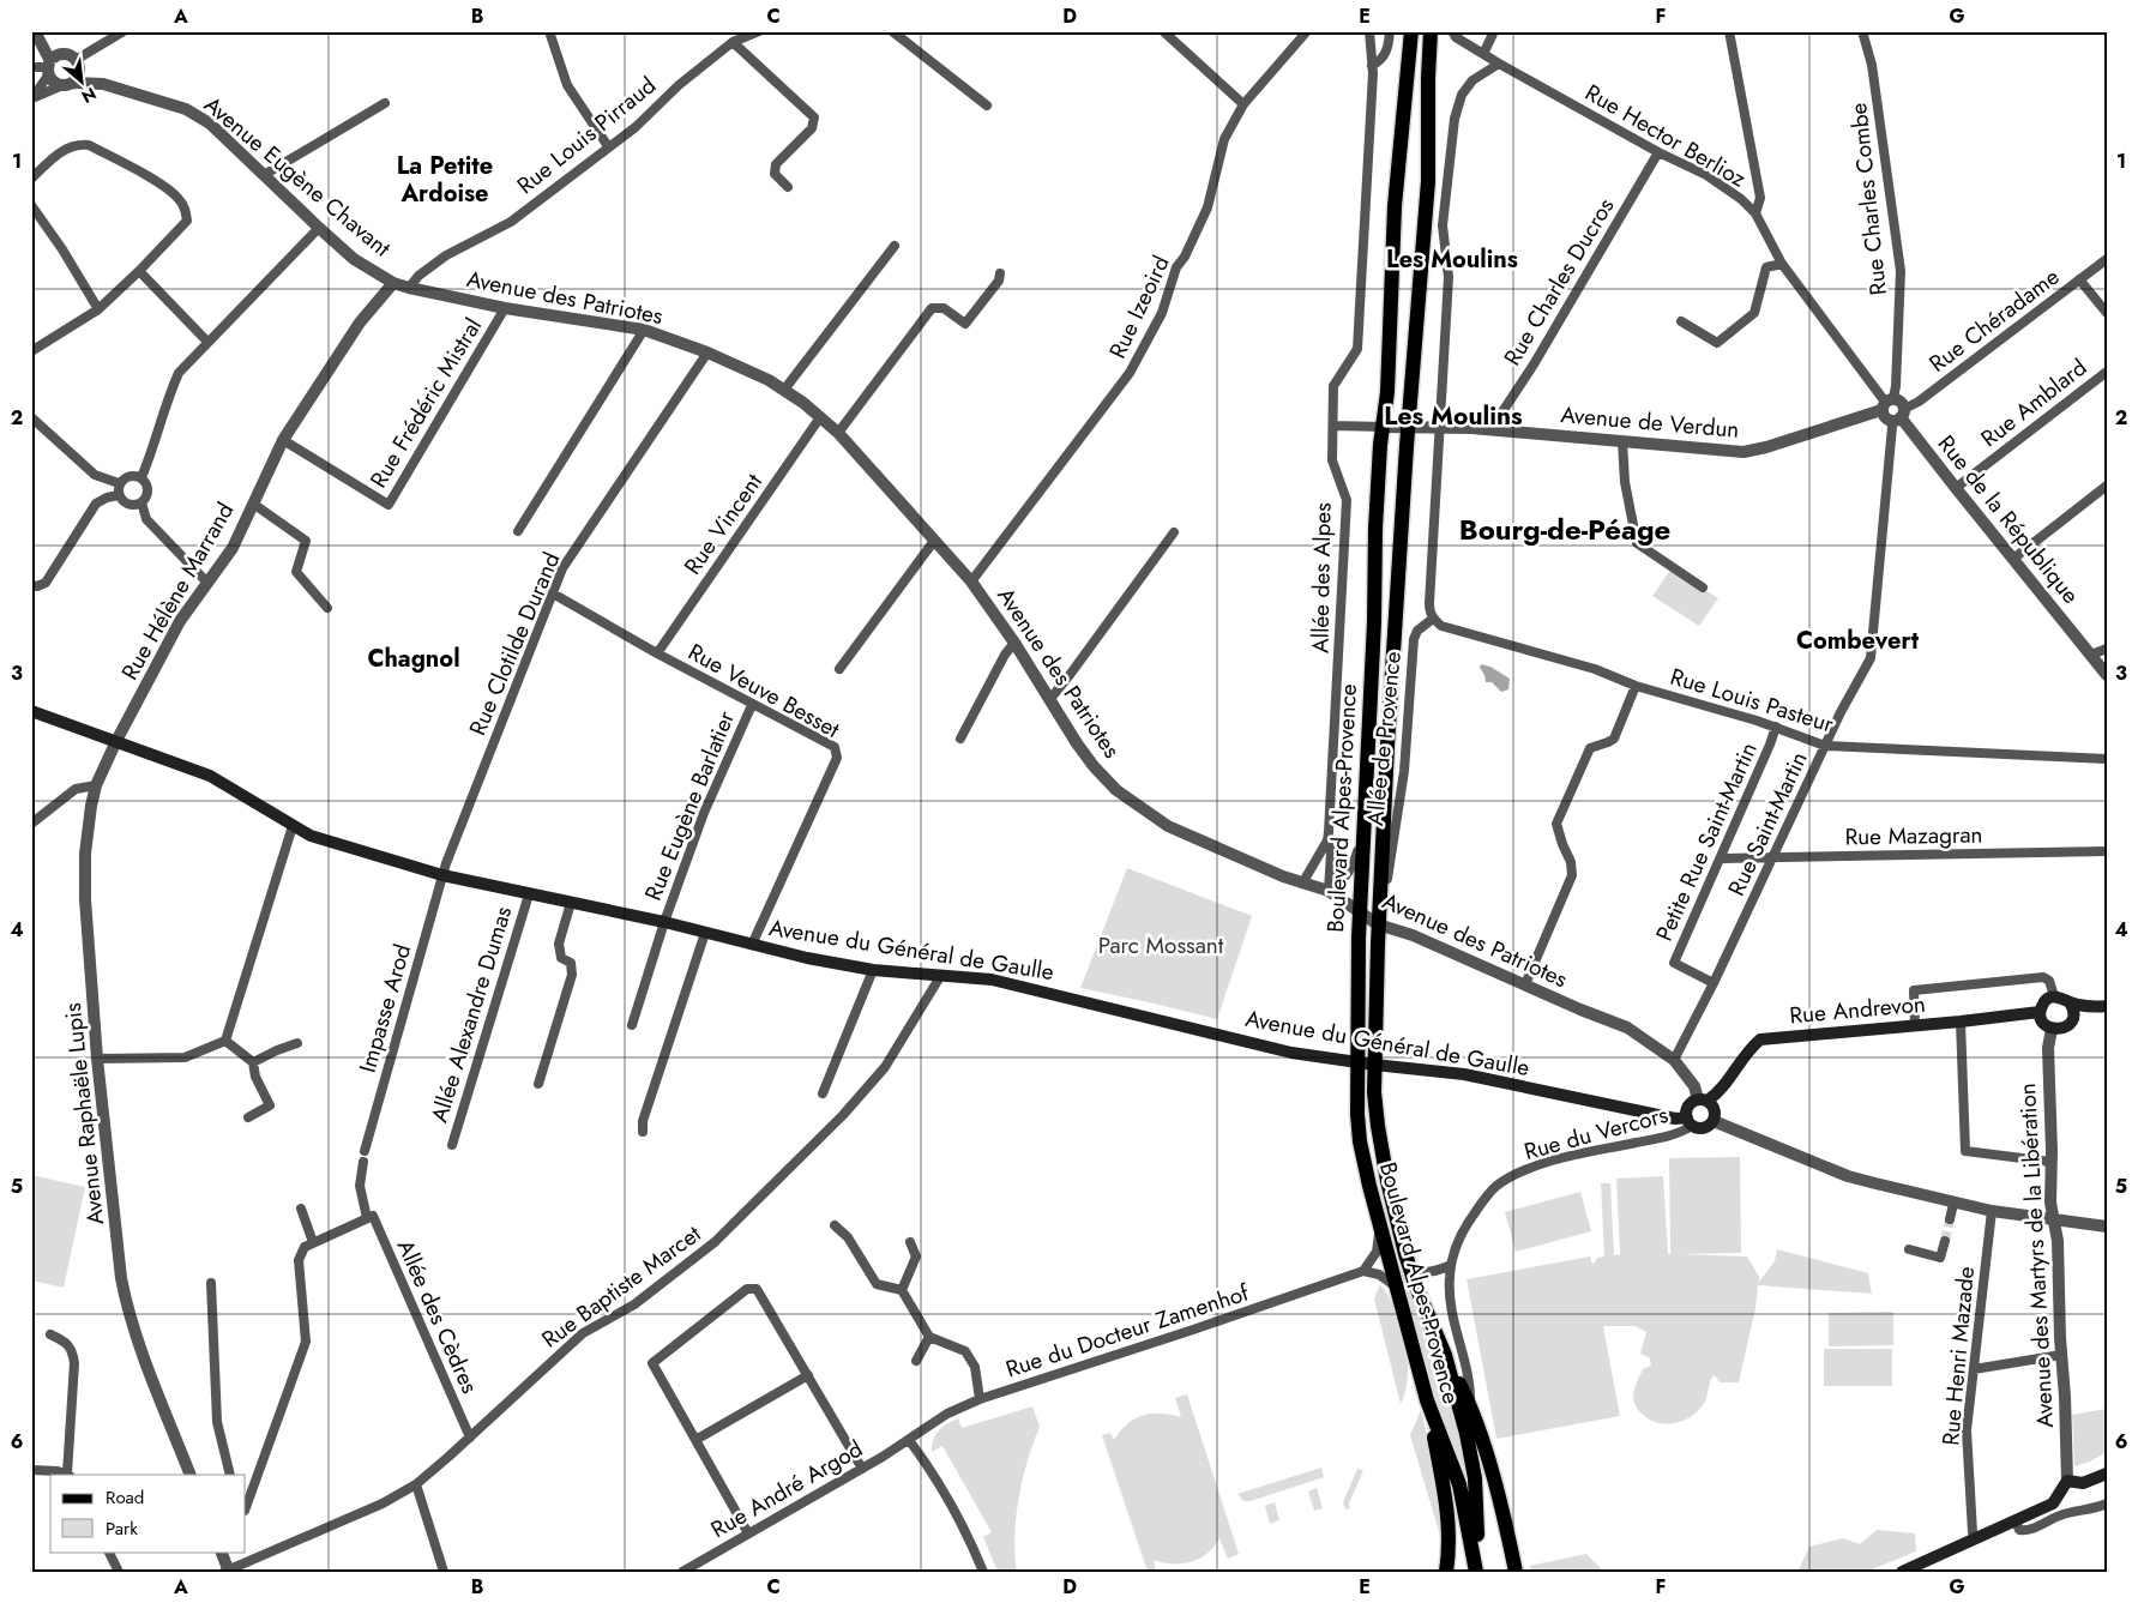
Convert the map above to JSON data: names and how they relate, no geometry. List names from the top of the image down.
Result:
{
  "streets": {
    "main road": ["Boulevard Alpes-Provence", "Avenue du Général de Gaulle", "Rue Andrevon"],
    "street": [
      "Rue Louis Pirraud",
      "Rue Hector Berlioz",
      "Avenue Eugène Chavant",
      "Rue Charles Combe",
      "Rue Charles Ducros",
      "Avenue des Patriotes",
      "Rue Izeoird",
      "Rue Chéradame",
      "Rue Frédéric Mistral",
      "Rue Amblard",
      "Avenue de Verdun",
      "Rue de la République",
      "Rue Vincent",
      "Allée des Alpes",
      "Rue Hélène Marrand",
      "Rue Clotilde Durand",
      "Rue Veuve Besset",
      "Rue Louis Pasteur",
      "Allée de Provence",
      "Rue Eugène Barlatier",
      "Rue Saint-Martin",
      "Rue Mazagran",
      "Petite Rue Saint-Martin",
      "Impasse Arod",
      "Allée Alexandre Dumas",
      "Avenue Raphaële Lupis",
      "Rue du Vercors",
      "Avenue des Martyrs de la Libération",
      "Rue Baptiste Marcet",
      "Allée des Cèdres",
      "Rue du Docteur Zamenhof",
      "Rue Henri Mazade",
      "Rue André Argod"
    ]
  },
  "crossings": [
    ["Rue Louis Pirraud", "Avenue des Patriotes"],
    ["Rue Hector Berlioz", "Rue Charles Combe"],
    ["Rue Hector Berlioz", "Rue Charles Ducros"],
    ["Rue Hector Berlioz", "Avenue de Verdun"],
    ["Avenue Eugène Chavant", "Avenue des Patriotes"],
    ["Avenue Eugène Chavant", "Rue Hélène Marrand"],
    ["Rue Charles Combe", "Avenue de Verdun"],
    ["Rue Charles Ducros", "Avenue de Verdun"],
    ["Avenue des Patriotes", "Rue Izeoird"],
    ["Avenue des Patriotes", "Rue Frédéric Mistral"],
    ["Avenue des Patriotes", "Rue Vincent"],
    ["Avenue des Patriotes", "Allée des Alpes"],
    ["Avenue des Patriotes", "Rue Hélène Marrand"],
    ["Avenue des Patriotes", "Rue Clotilde Durand"],
    ["Avenue des Patriotes", "Boulevard Alpes-Provence"],
    ["Avenue des Patriotes", "Rue Saint-Martin"],
    ["Avenue des Patriotes", "Avenue du Général de Gaulle"],
    ["Avenue des Patriotes", "Rue Andrevon"],
    ["Avenue des Patriotes", "Rue du Vercors"],
    ["Rue Chéradame", "Rue de la République"],
    ["Rue Chéradame", "Rue Saint-Martin"],
    ["Rue Frédéric Mistral", "Rue Hélène Marrand"],
    ["Rue Amblard", "Rue de la République"],
    ["Avenue de Verdun", "Boulevard Alpes-Provence"],
    ["Rue de la République", "Rue Saint-Martin"],
    ["Rue Vincent", "Rue Veuve Besset"],
    ["Rue Hélène Marrand", "Avenue du Général de Gaulle"],
    ["Rue Hélène Marrand", "Avenue Raphaële Lupis"],
    ["Rue Clotilde Durand", "Rue Veuve Besset"],
    ["Rue Clotilde Durand", "Avenue du Général de Gaulle"],
    ["Rue Clotilde Durand", "Impasse Arod"],
    ["Rue Veuve Besset", "Rue Eugène Barlatier"],
    ["Rue Veuve Besset", "Avenue du Général de Gaulle"],
    ["Rue Louis Pasteur", "Allée de Provence"],
    ["Rue Louis Pasteur", "Rue Saint-Martin"],
    ["Rue Louis Pasteur", "Petite Rue Saint-Martin"],
    ["Allée de Provence", "Boulevard Alpes-Provence"],
    ["Rue Eugène Barlatier", "Avenue du Général de Gaulle"],
    ["Boulevard Alpes-Provence", "Avenue du Général de Gaulle"],
    ["Rue Saint-Martin", "Rue Mazagran"],
    ["Rue Saint-Martin", "Petite Rue Saint-Martin"],
    ["Rue Mazagran", "Petite Rue Saint-Martin"],
    ["Avenue du Général de Gaulle", "Impasse Arod"],
    ["Avenue du Général de Gaulle", "Rue Andrevon"],
    ["Avenue du Général de Gaulle", "Allée Alexandre Dumas"],
    ["Avenue du Général de Gaulle", "Avenue Raphaële Lupis"],
    ["Avenue du Général de Gaulle", "Rue du Vercors"],
    ["Avenue du Général de Gaulle", "Rue Baptiste Marcet"],
    ["Impasse Arod", "Allée des Cèdres"],
    ["Rue Andrevon", "Rue du Vercors"],
    ["Rue Andrevon", "Avenue des Martyrs de la Libération"],
    ["Rue Baptiste Marcet", "Allée des Cèdres"],
    ["Rue du Docteur Zamenhof", "Rue André Argod"]
  ],
  "districts": [
    "La Petite Ardoise",
    "Les Moulins",
    "Les Moulins",
    "Bourg-de-Péage",
    "Combevert",
    "Chagnol"
  ],
  "parks": ["Parc Mossant"],
  "legend": ["Road", "Park"],
  "north": "bottom right",
  "grid": {
    "columns": [
      "A",
      "B",
      "C",
      "D",
      "E",
      "F",
      "G"
    ],
    "rows": [
      "1",
      "2",
      "3",
      "4",
      "5",
      "6"
    ]
  }
}
